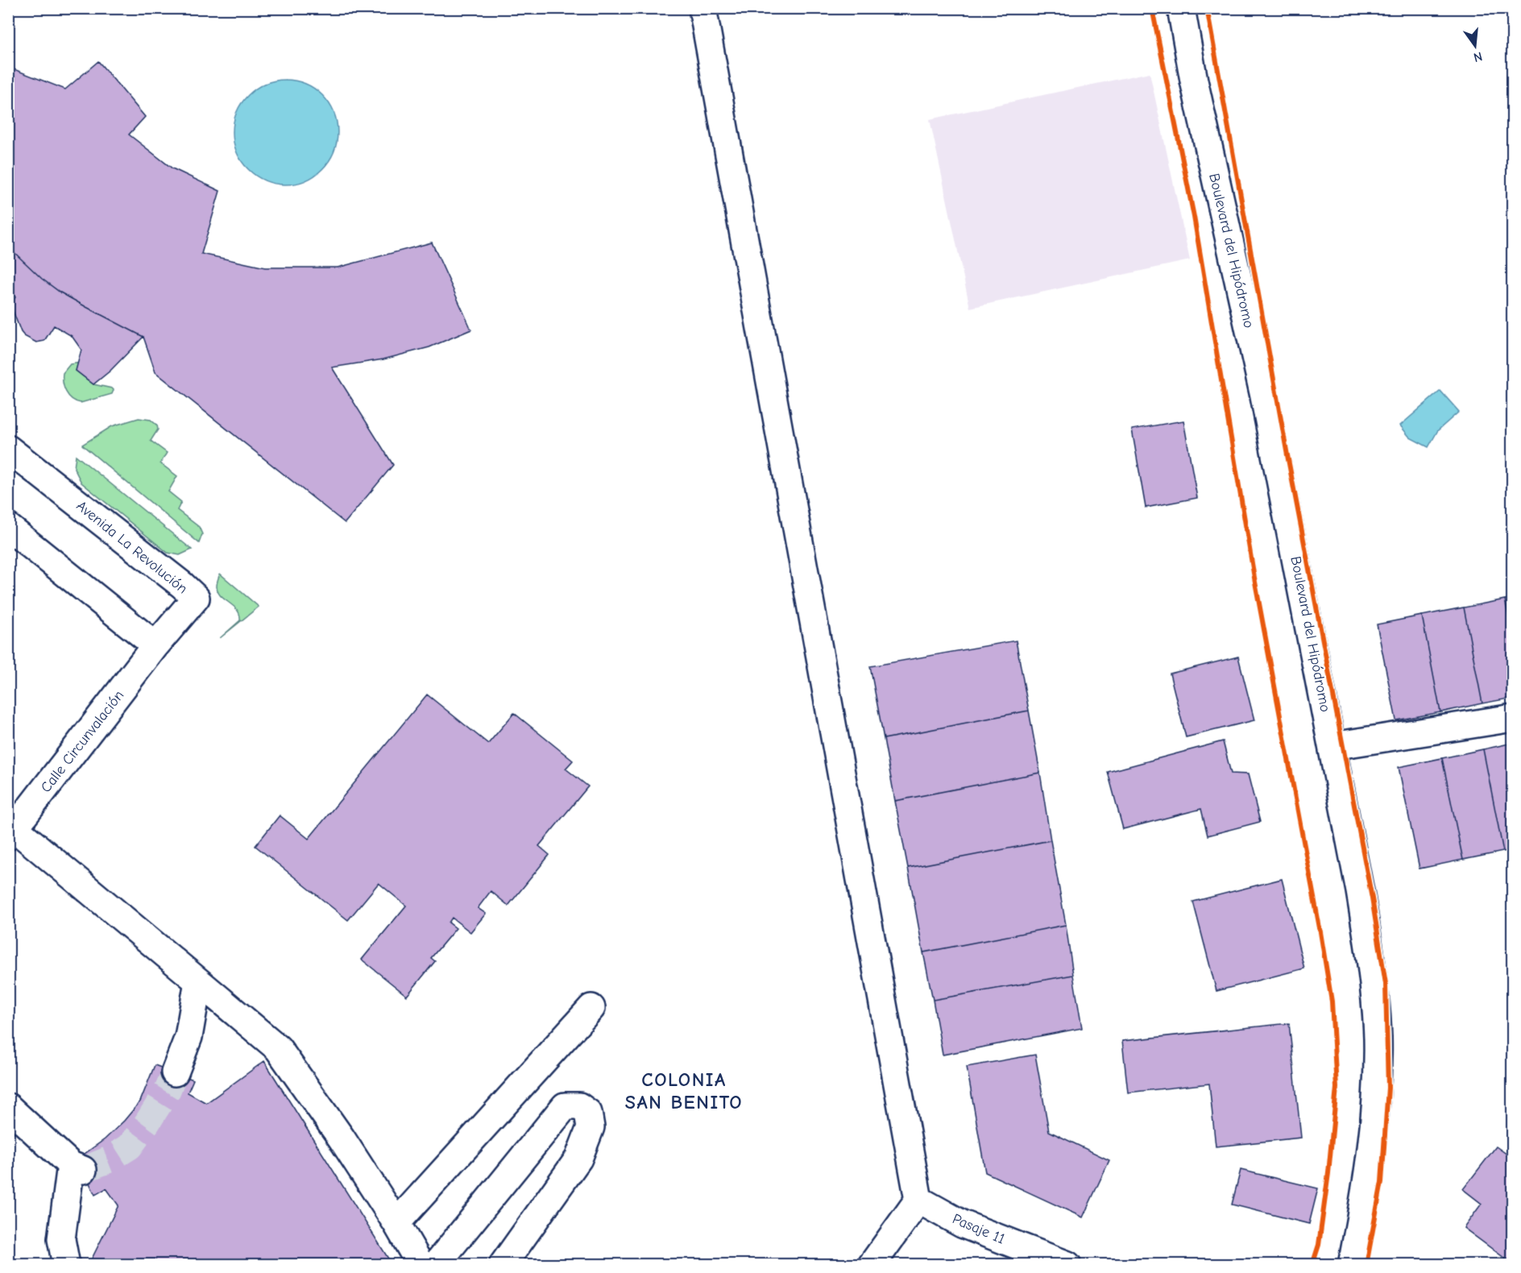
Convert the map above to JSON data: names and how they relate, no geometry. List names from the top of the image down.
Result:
{
  "streets": {
    "street": [
      "Boulevard del Hipódromo",
      "Avenida La Revolución",
      "Calle Circunvalación",
      "Pasaje 11"
    ]
  },
  "crossings": [
    ["Avenida La Revolución", "Calle Circunvalación"]
  ],
  "districts": ["COLONIA SAN BENITO"],
  "north": "bottom"
}
